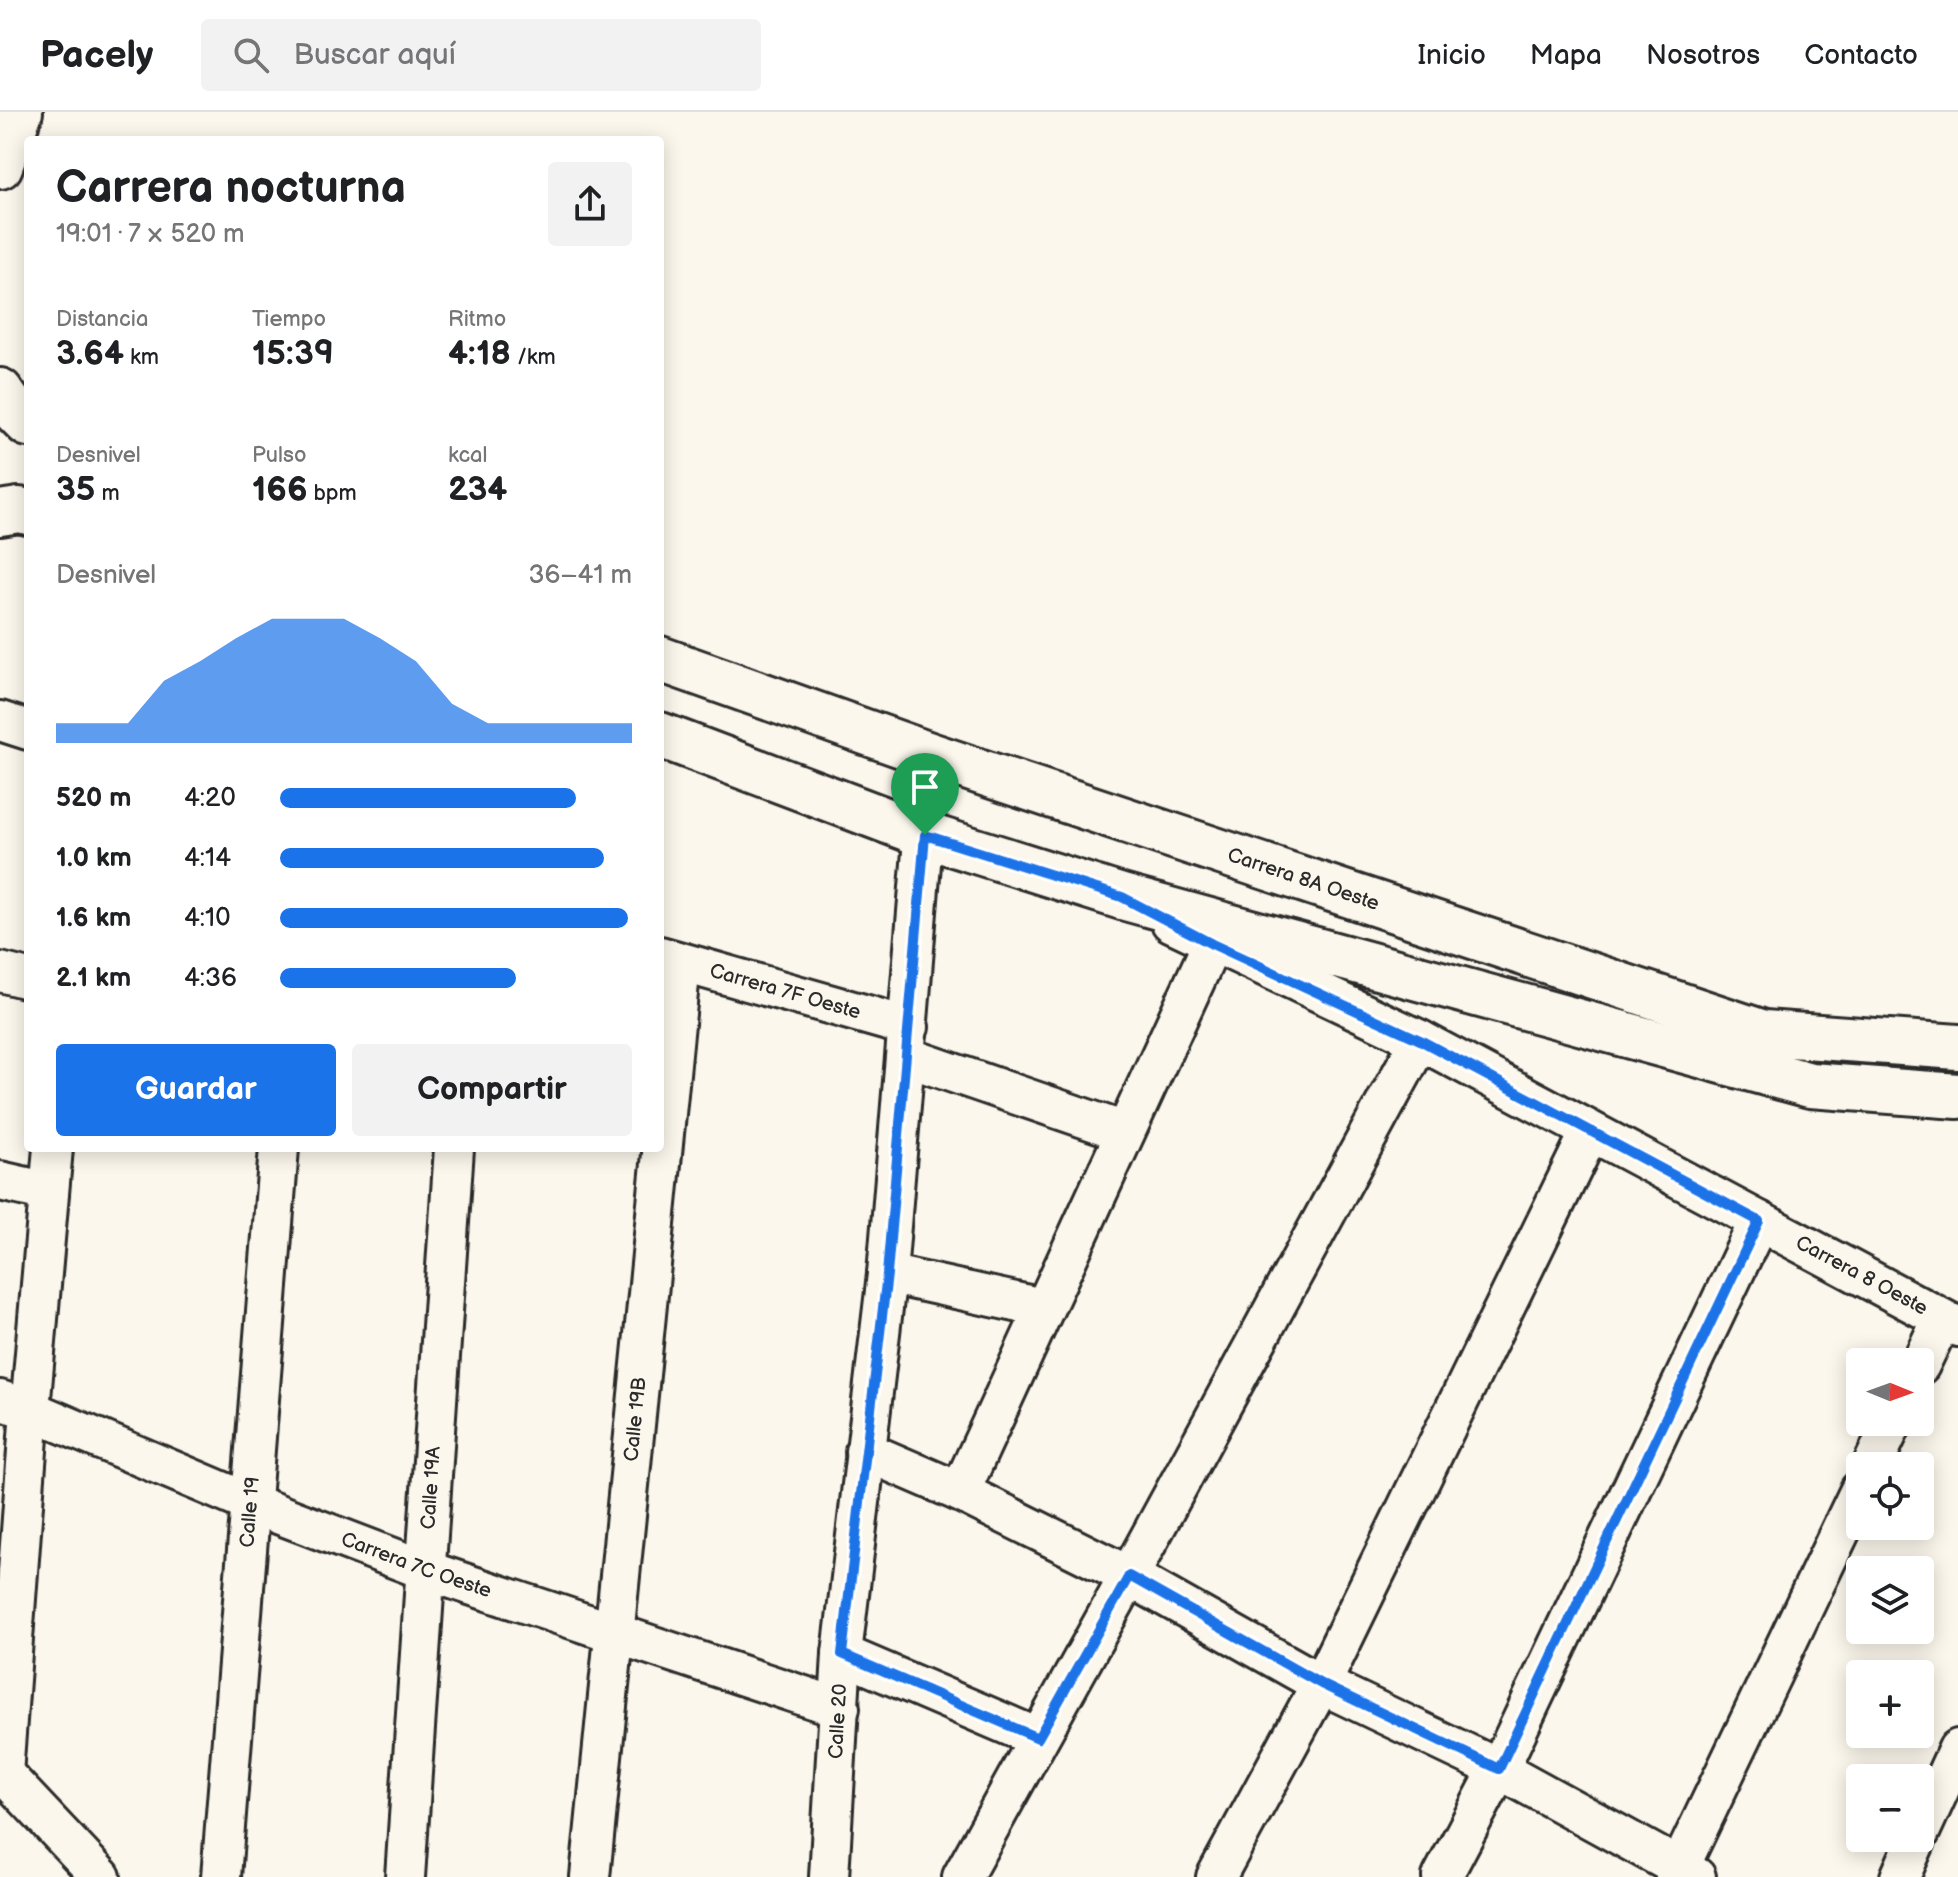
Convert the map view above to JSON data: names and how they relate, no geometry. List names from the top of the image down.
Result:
{
  "streets": {
    "street": [
      "Carrera 8A Oeste",
      "Carrera 7F Oeste",
      "Carrera 8 Oeste",
      "Calle 19B",
      "Calle 19A",
      "Calle 19",
      "Carrera 7C Oeste",
      "Calle 20"
    ]
  },
  "crossings": [
    ["Carrera 8A Oeste", "Calle 20"],
    ["Carrera 7F Oeste", "Calle 19B"],
    ["Carrera 7F Oeste", "Calle 20"],
    ["Calle 19B", "Carrera 7C Oeste"],
    ["Calle 19A", "Carrera 7C Oeste"],
    ["Calle 19", "Carrera 7C Oeste"],
    ["Carrera 7C Oeste", "Calle 20"]
  ],
  "north": "right",
  "page": {
    "header": "Pacely",
    "search": "Buscar aquí",
    "nav": [
      "Inicio",
      "Mapa",
      "Nosotros",
      "Contacto"
    ],
    "heading": ["Carrera nocturna", "19:01 · 7 × 520 m"],
    "stats": [
      ["Distancia", "3.64 km"],
      ["Tiempo", "15:39"],
      ["Ritmo", "4:18 /km"],
      ["Desnivel", "35 m"],
      ["Pulso", "166 bpm"],
      ["kcal", "234"]
    ],
    "chart": ["Desnivel", "36–41 m"],
    "list": [
      {
        "name": "520 m",
        "note": "4:20"
      },
      {
        "name": "1.0 km",
        "note": "4:14"
      },
      {
        "name": "1.6 km",
        "note": "4:10"
      },
      {
        "name": "2.1 km",
        "note": "4:36"
      }
    ],
    "buttons": ["Guardar", "Compartir"],
    "map_buttons": ["+", "−"]
  }
}
